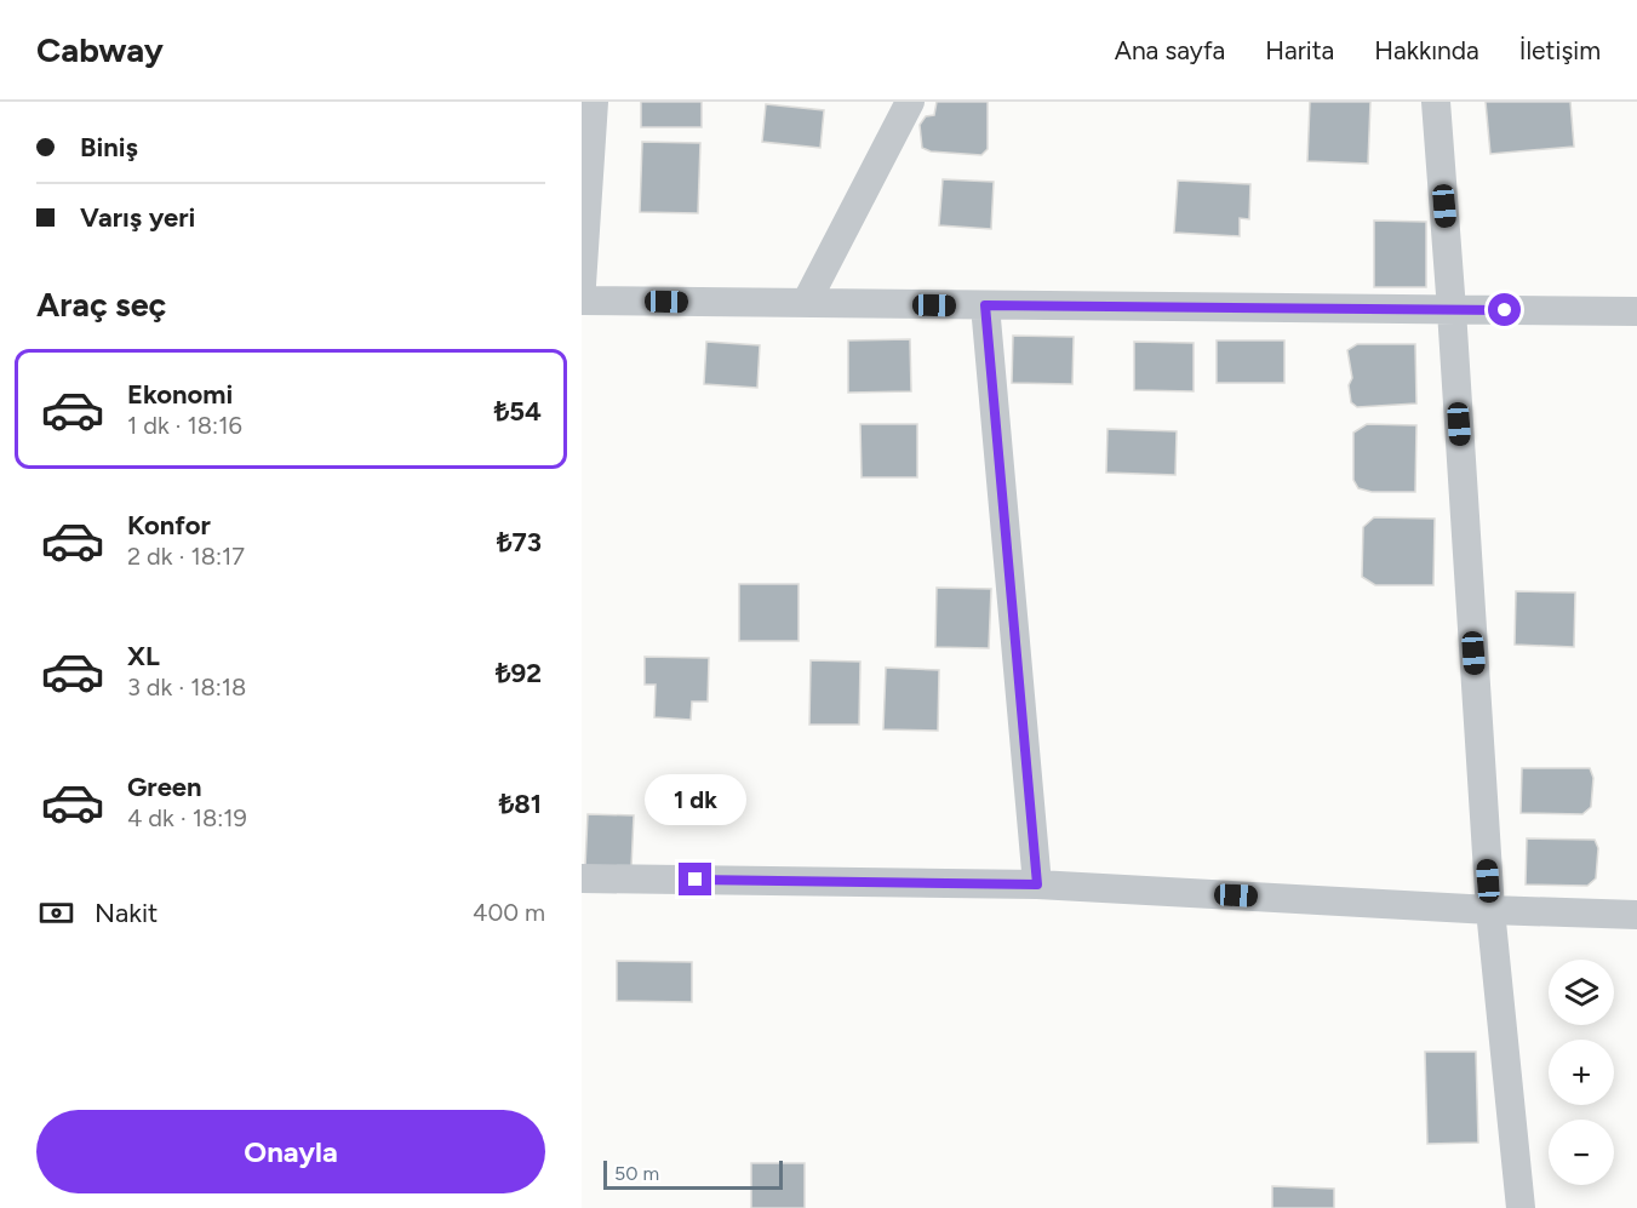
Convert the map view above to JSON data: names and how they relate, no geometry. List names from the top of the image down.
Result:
{
  "scale_bar": "50 m",
  "page": {
    "header": "Cabway",
    "nav": [
      "Ana sayfa",
      "Harita",
      "Hakkında",
      "İletişim"
    ],
    "banner": ["Biniş", "Varış yeri"],
    "heading": "Araç seç",
    "list": [
      {
        "name": "Ekonomi",
        "note": "1 dk · 18:16",
        "value": "₺54"
      },
      {
        "name": "Konfor",
        "note": "2 dk · 18:17",
        "value": "₺73"
      },
      {
        "name": "XL",
        "note": "3 dk · 18:18",
        "value": "₺92"
      },
      {
        "name": "Green",
        "note": "4 dk · 18:19",
        "value": "₺81"
      }
    ],
    "bubble": "1 dk",
    "pay": ["Nakit", "400 m"],
    "map_buttons": ["+", "−"],
    "buttons": "Onayla",
    "scale": "50 m"
  }
}
